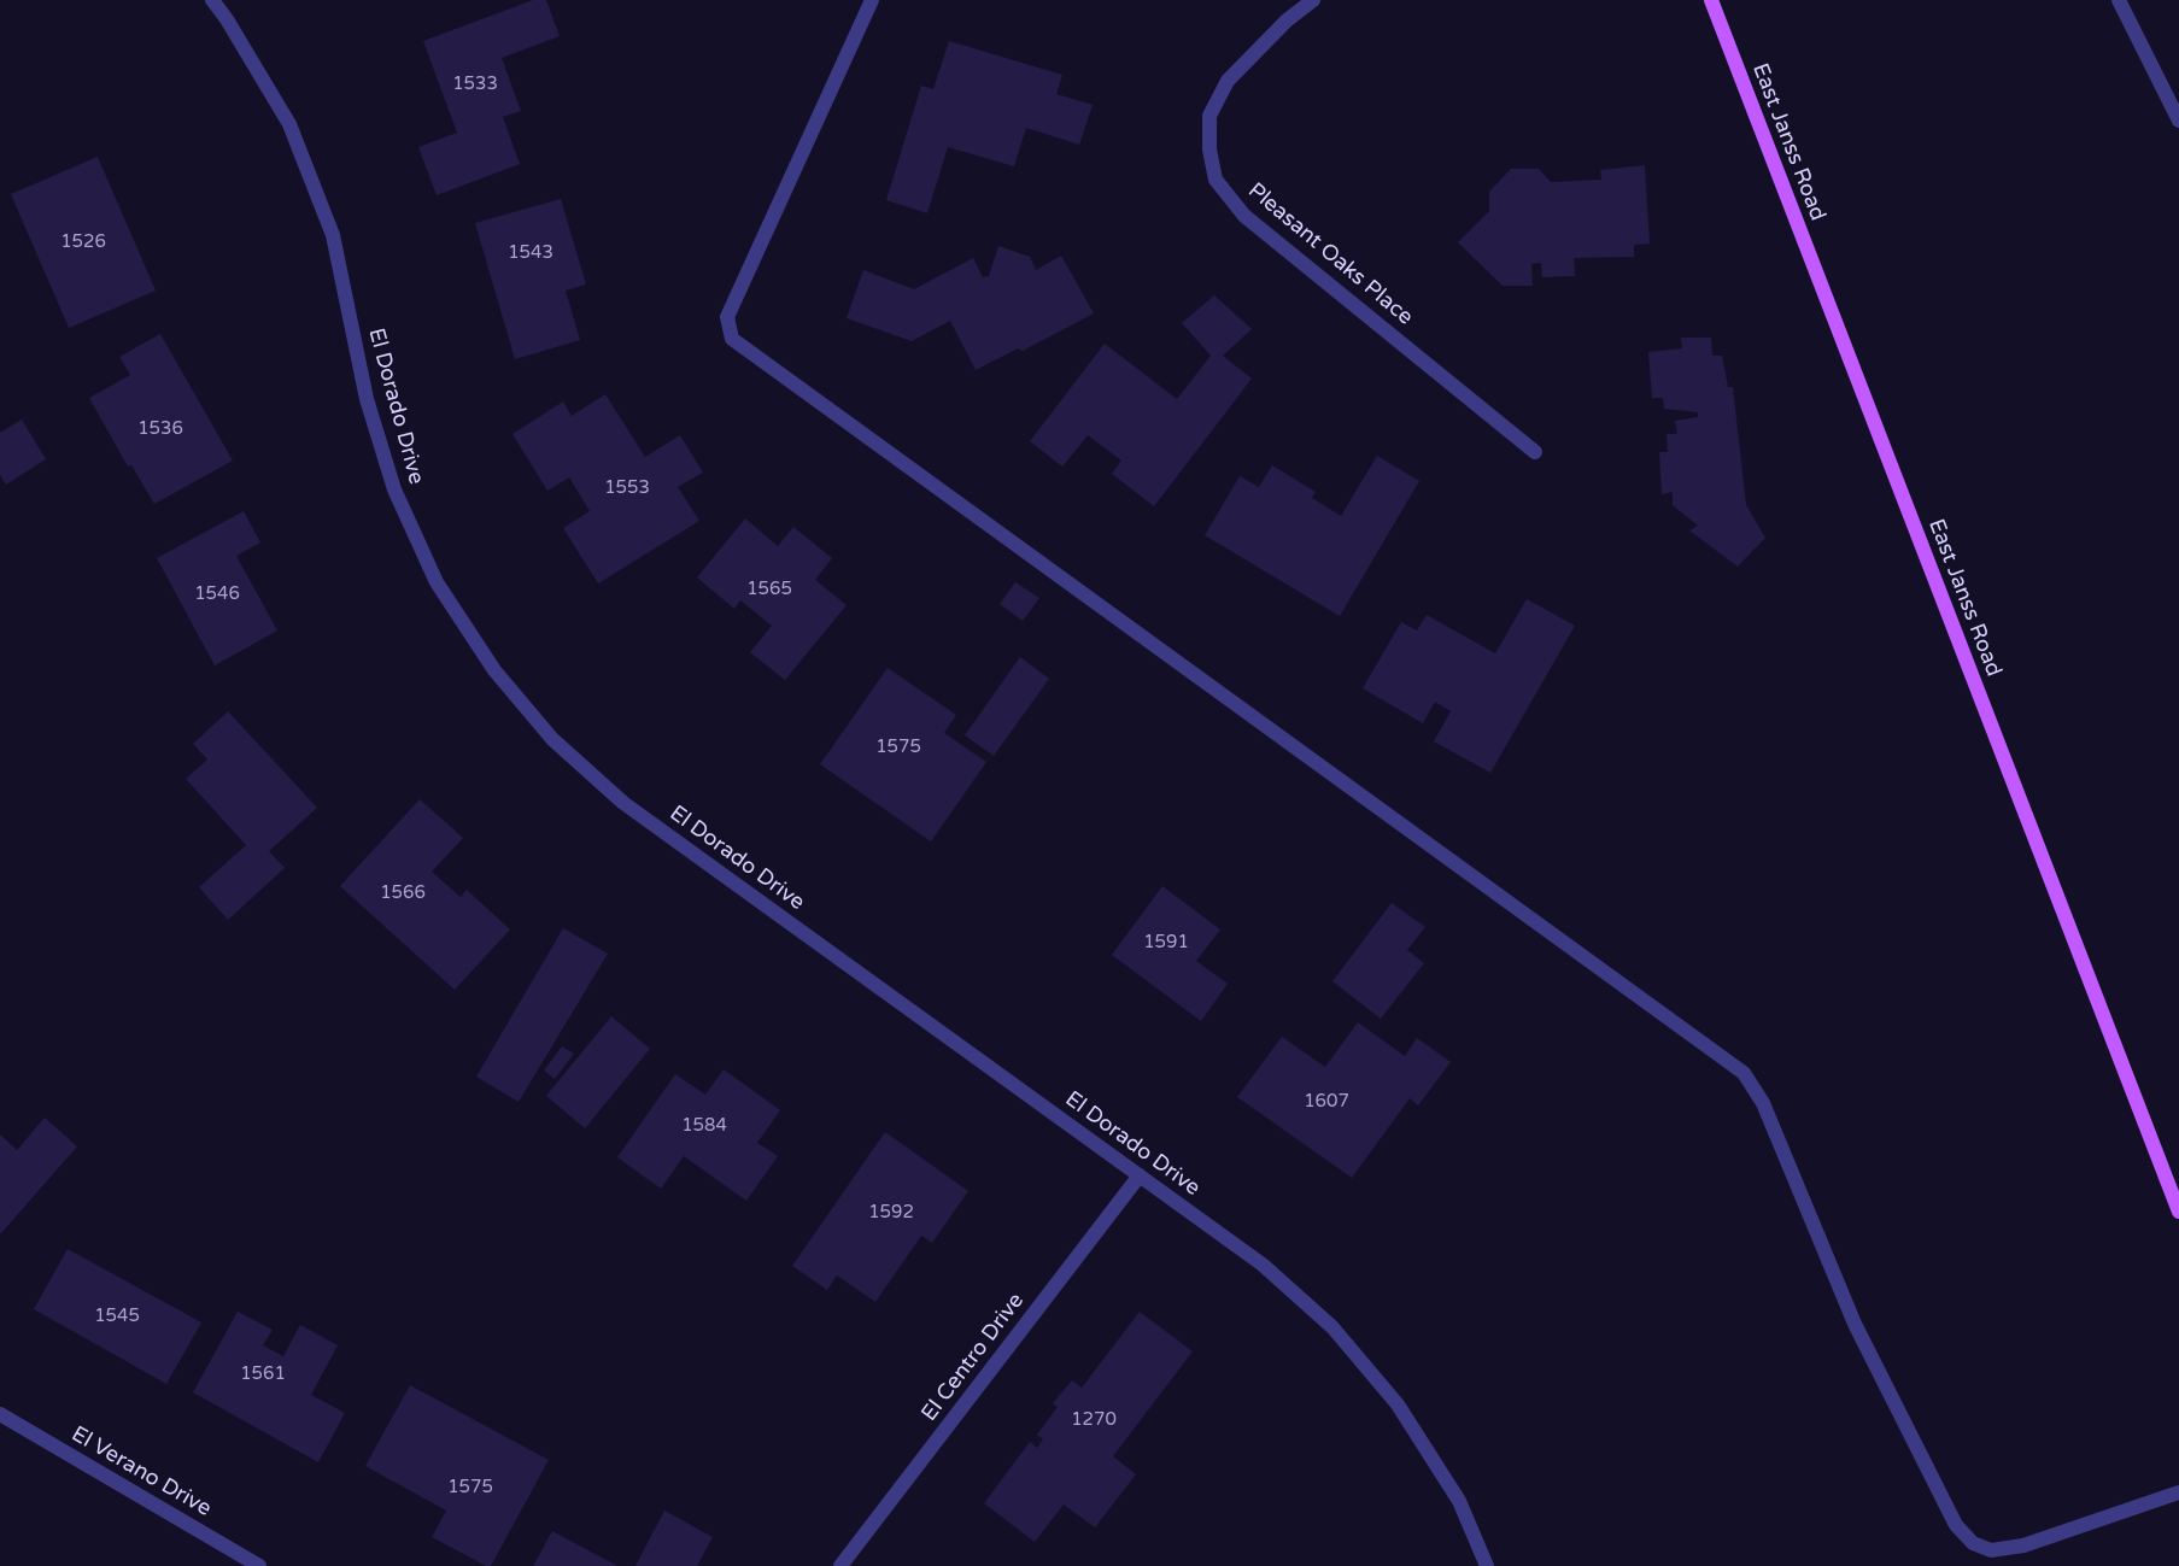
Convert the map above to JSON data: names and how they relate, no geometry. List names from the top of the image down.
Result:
{
  "streets": {
    "main road": ["East Janss Road"],
    "street": [
      "Pleasant Oaks Place",
      "El Dorado Drive",
      "El Centro Drive",
      "El Verano Drive"
    ]
  },
  "crossings": [
    ["El Dorado Drive", "El Centro Drive"]
  ],
  "house_numbers": [
    "1533",
    "1526",
    "1543",
    "1536",
    "1553",
    "1565",
    "1546",
    "1575",
    "1566",
    "1591",
    "1607",
    "1584",
    "1592",
    "1545",
    "1561",
    "1270",
    "1575"
  ]
}
